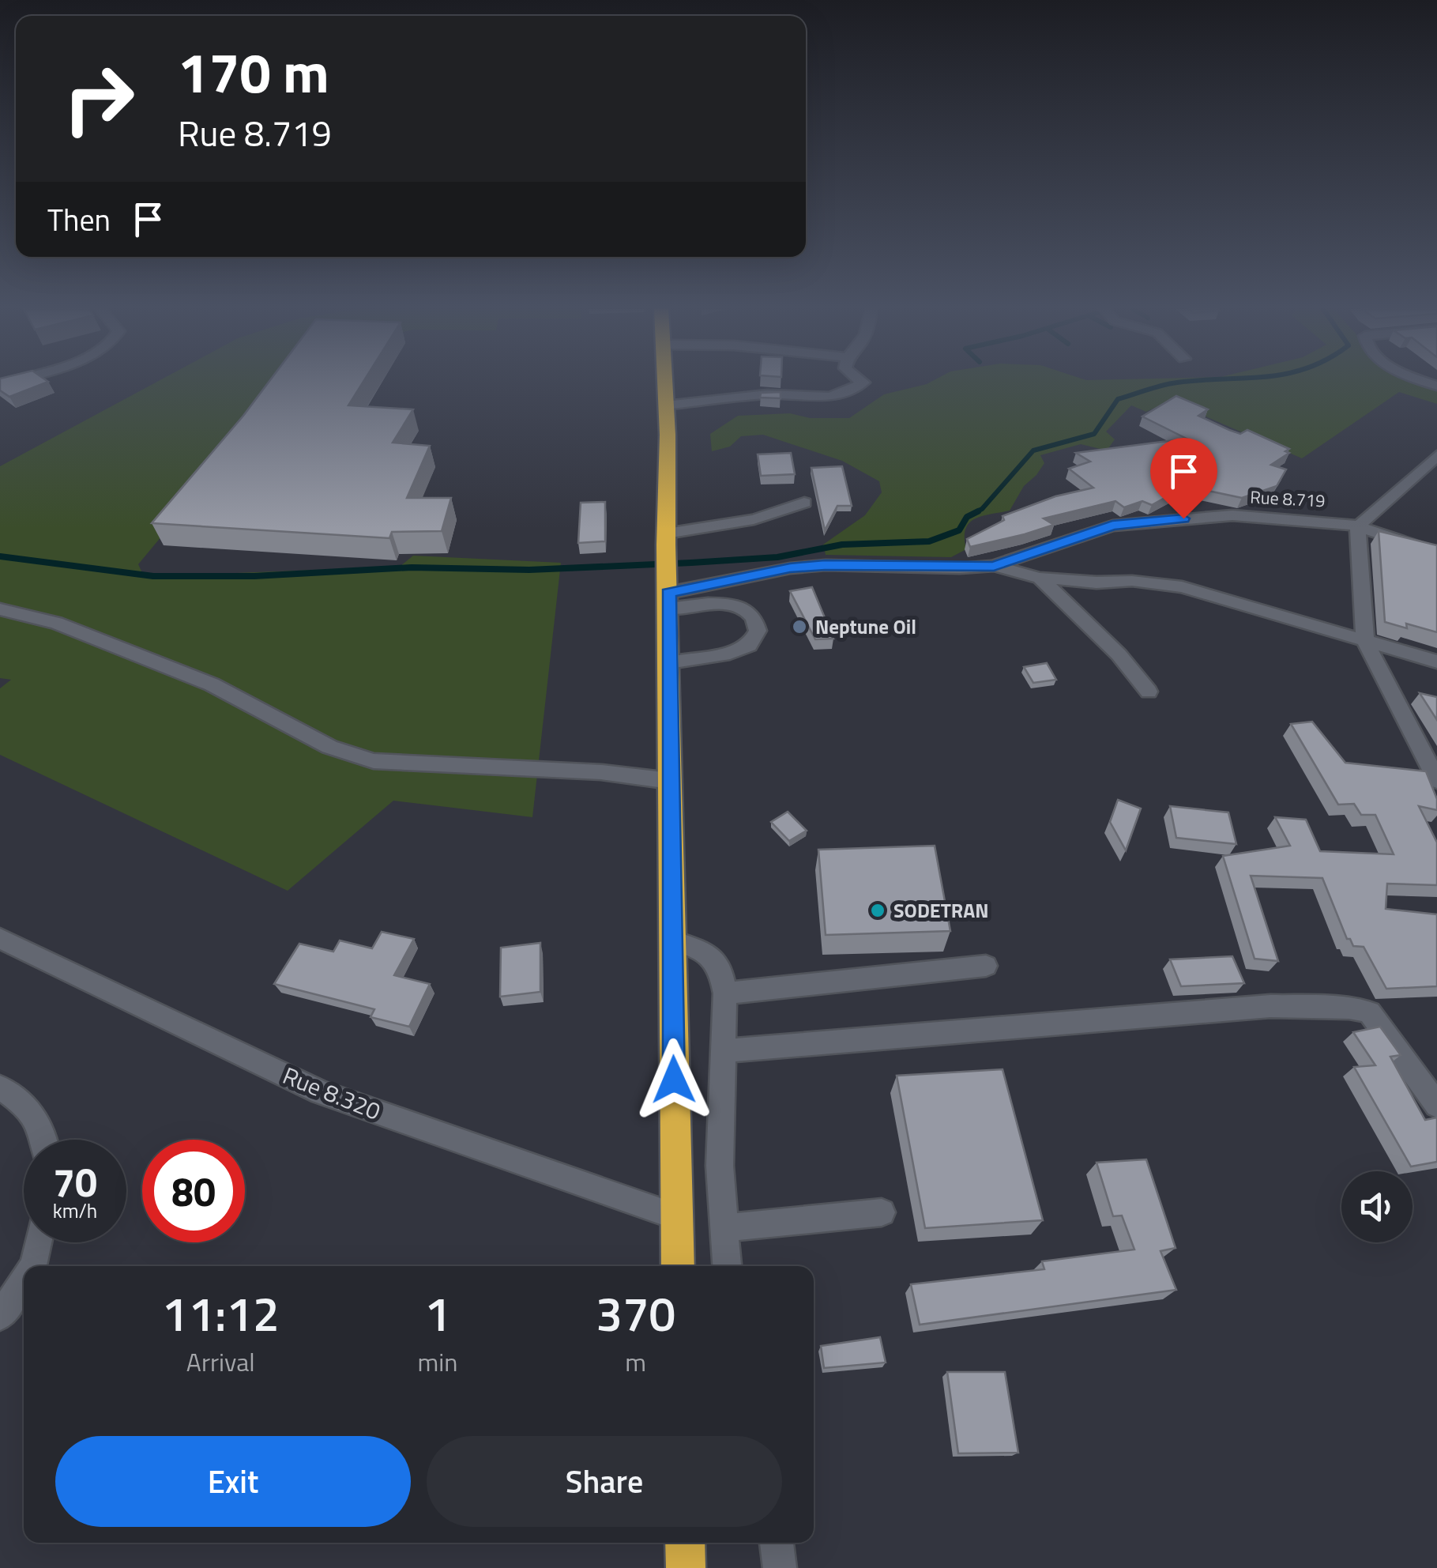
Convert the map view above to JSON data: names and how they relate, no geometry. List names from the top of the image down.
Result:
{
  "streets": {
    "street": ["Rue 8.719", "Rue 8.320"]
  },
  "places": ["Neptune Oil", "SODETRAN"],
  "page": {
    "turn": ["170 m", "Rue 8.719"],
    "then": "Then",
    "speed": "70 km/h",
    "limit": "80",
    "eta": [
      "11:12",
      "Arrival",
      "1",
      "min",
      "370",
      "m"
    ],
    "buttons": ["Exit", "Share"]
  }
}
